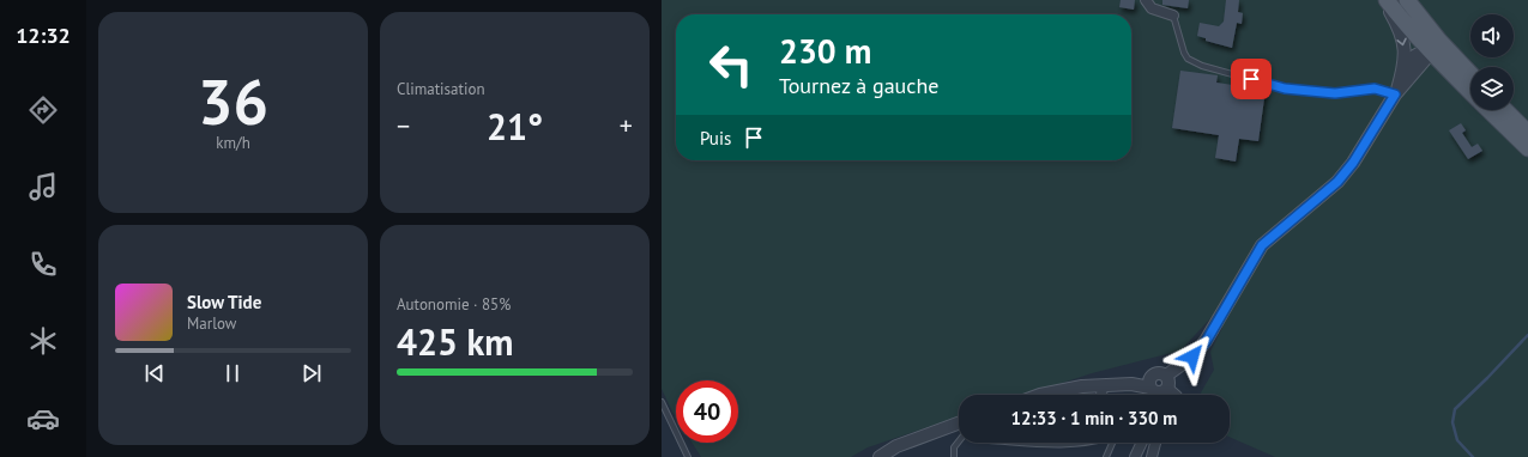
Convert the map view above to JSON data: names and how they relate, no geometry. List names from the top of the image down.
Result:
{
  "page": {
    "tabs": "12:32",
    "tile": [
      ["36", "km/h"],
      "Climatisation",
      ["Autonomie · 85%", "425 km"]
    ],
    "turn": ["230 m", "Tournez à gauche"],
    "heat": ["−", "21°", "+"],
    "then": "Puis",
    "song": ["Slow Tide", "Marlow"],
    "limit": "40",
    "trip": "12:33 · 1 min · 330 m"
  }
}
